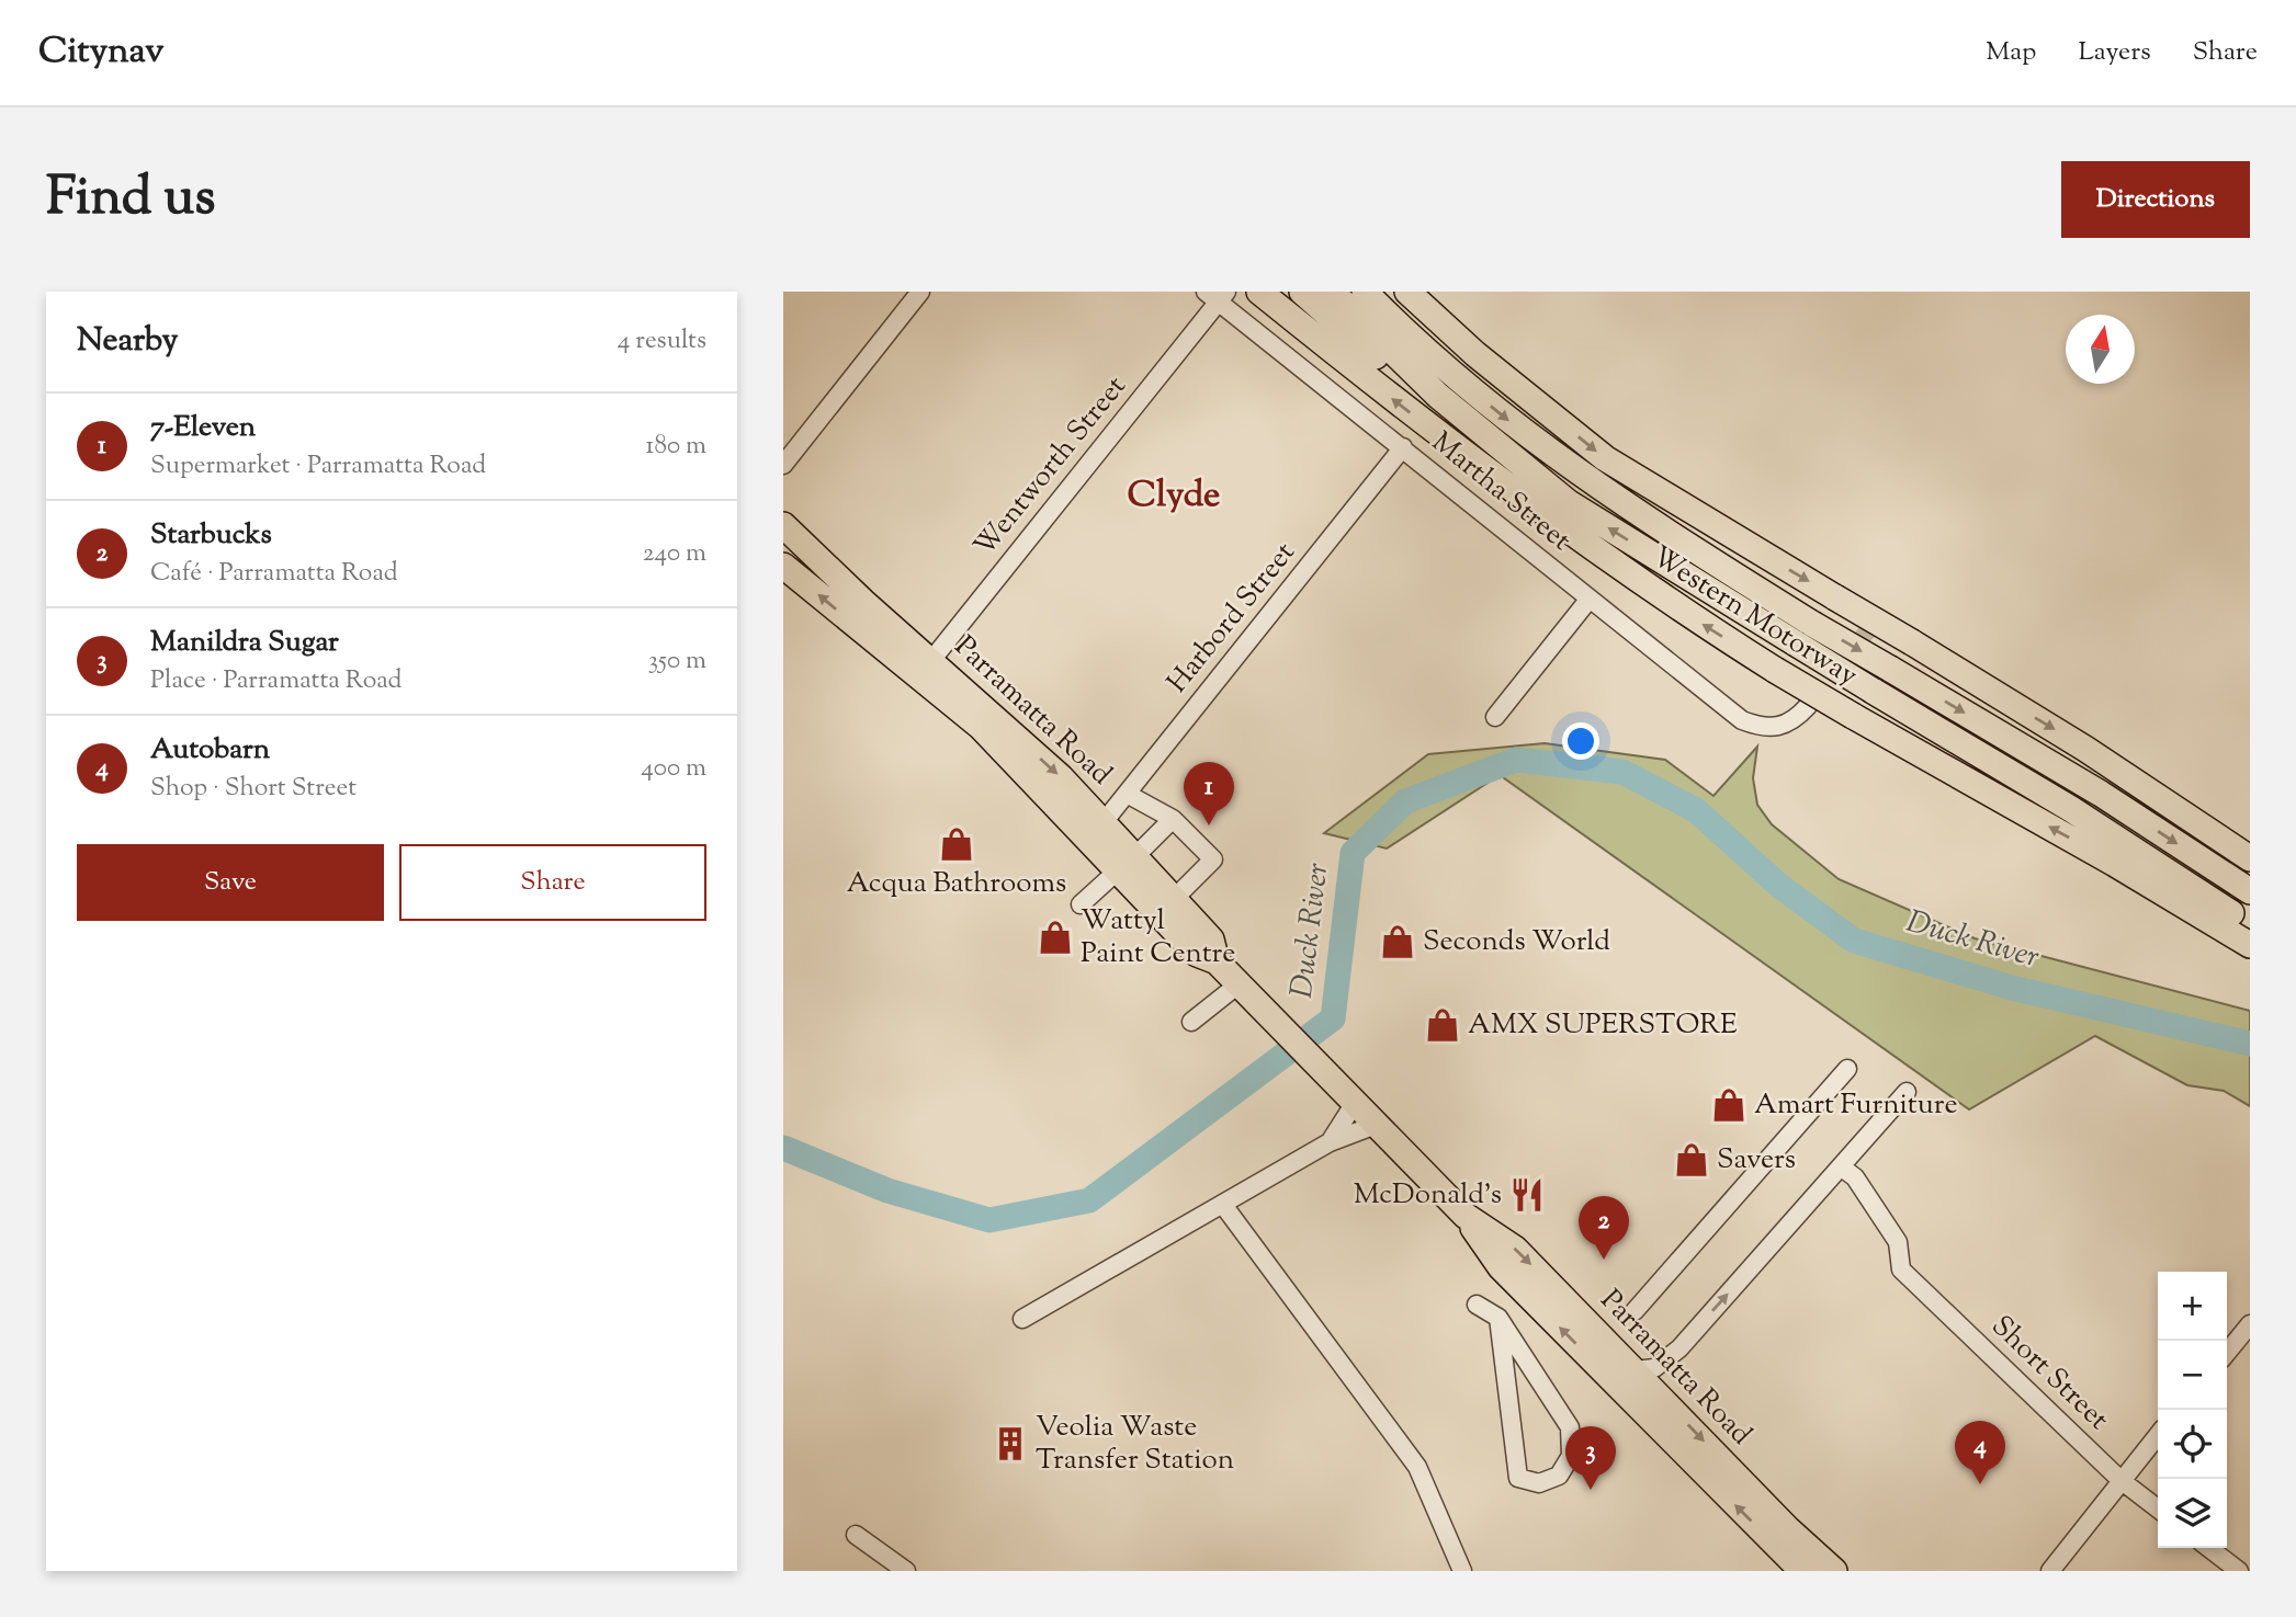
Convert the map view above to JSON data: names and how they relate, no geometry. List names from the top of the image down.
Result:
{
  "streets": {
    "highway": ["Western Motorway", "Parramatta Road"],
    "street": [
      "Wentworth Street",
      "Martha Street",
      "Harbord Street",
      "Short Street"
    ]
  },
  "crossings": [
    ["Wentworth Street", "Martha Street"],
    ["Wentworth Street", "Parramatta Road"],
    ["Martha Street", "Harbord Street"],
    ["Harbord Street", "Parramatta Road"]
  ],
  "districts": ["Clyde"],
  "water": ["Duck River"],
  "places": {
    "shop": [
      "Acqua Bathrooms",
      "Wattyl Paint Centre",
      "Seconds World",
      "AMX SUPERSTORE",
      "Amart Furniture",
      "Savers"
    ],
    "restaurant": ["McDonald's"],
    "building": ["Veolia Waste Transfer Station"]
  },
  "north": "top",
  "page": {
    "header": "Citynav",
    "nav": ["Map", "Layers", "Share"],
    "title": "Find us",
    "buttons": [
      "Directions",
      ["Save", "Share"]
    ],
    "heading": ["Nearby", "4 results"],
    "list": [
      {
        "mark": "1",
        "name": "7-Eleven",
        "note": "Supermarket · Parramatta Road",
        "value": "180 m"
      },
      {
        "mark": "2",
        "name": "Starbucks",
        "note": "Café · Parramatta Road",
        "value": "240 m"
      },
      {
        "mark": "3",
        "name": "Manildra Sugar",
        "note": "Place · Parramatta Road",
        "value": "350 m"
      },
      {
        "mark": "4",
        "name": "Autobarn",
        "note": "Shop · Short Street",
        "value": "400 m"
      }
    ],
    "pins": [
      "1",
      "2",
      "4",
      "3"
    ],
    "map_buttons": ["+", "−"]
  }
}
